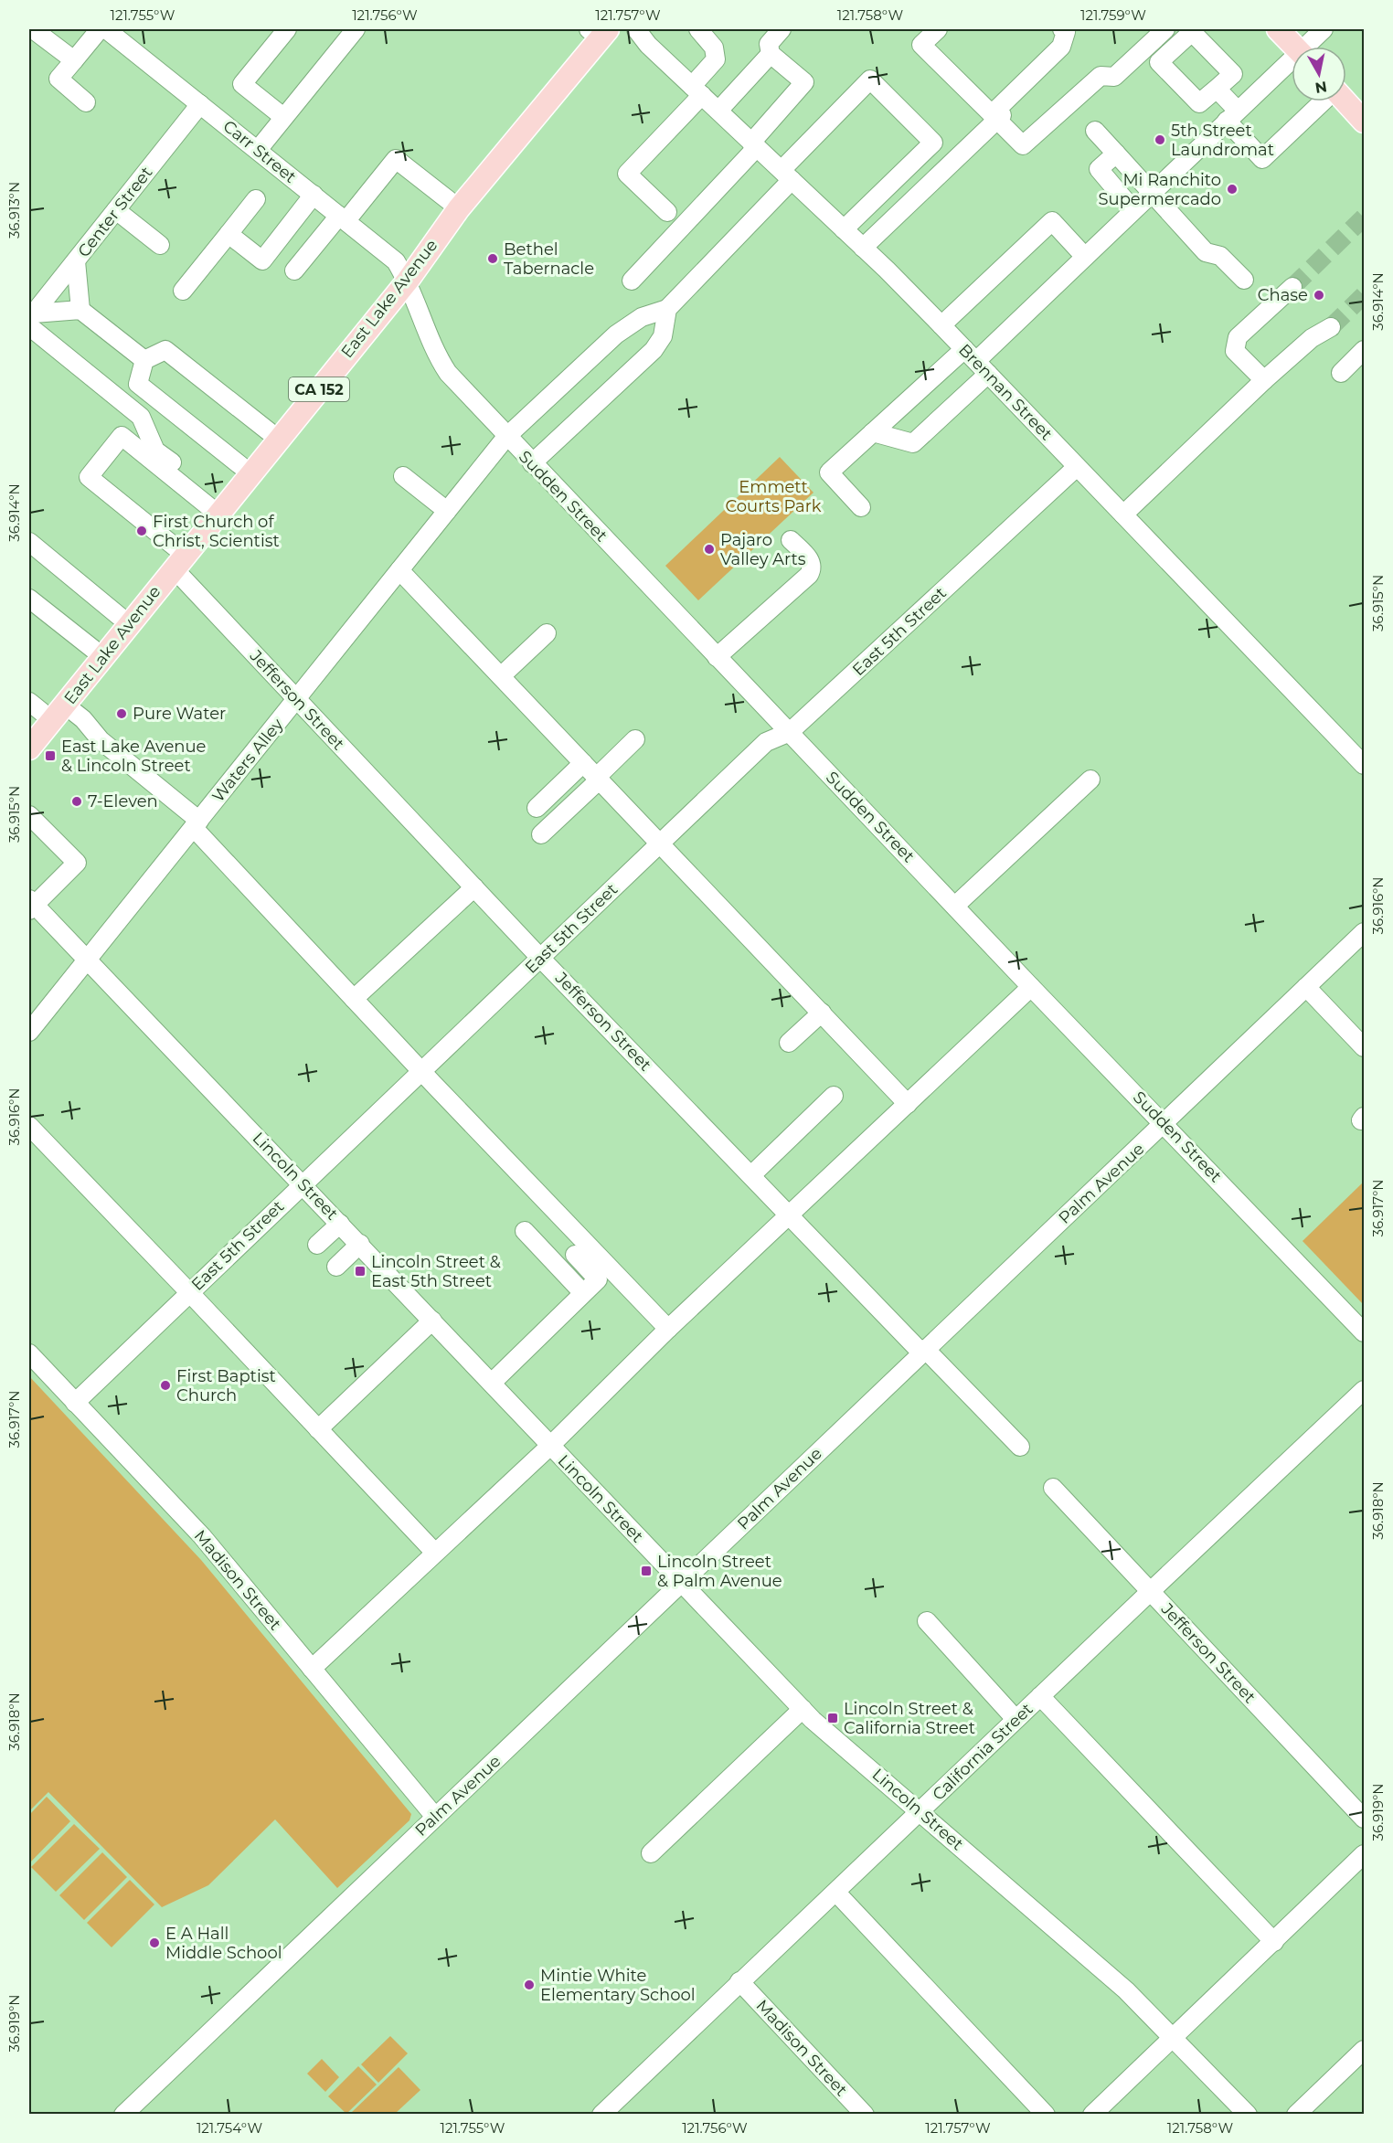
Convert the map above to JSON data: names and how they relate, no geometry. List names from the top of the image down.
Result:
{
  "streets": {
    "main road": ["East Lake Avenue", "CA 152"],
    "street": [
      "Carr Street",
      "Center Street",
      "Brennan Street",
      "Sudden Street",
      "East 5th Street",
      "Jefferson Street",
      "Waters Alley",
      "Lincoln Street",
      "Palm Avenue",
      "Madison Street",
      "California Street"
    ]
  },
  "crossings": [
    ["Carr Street", "Center Street"],
    ["Carr Street", "East Lake Avenue"],
    ["Carr Street", "Sudden Street"],
    ["East Lake Avenue", "Sudden Street"],
    ["East Lake Avenue", "Jefferson Street"],
    ["Brennan Street", "East 5th Street"],
    ["Sudden Street", "East 5th Street"],
    ["Sudden Street", "Waters Alley"],
    ["Sudden Street", "Palm Avenue"],
    ["East 5th Street", "Jefferson Street"],
    ["East 5th Street", "Lincoln Street"],
    ["East 5th Street", "Madison Street"],
    ["Jefferson Street", "Waters Alley"],
    ["Jefferson Street", "Palm Avenue"],
    ["Jefferson Street", "California Street"],
    ["Waters Alley", "Lincoln Street"],
    ["Lincoln Street", "Palm Avenue"],
    ["Lincoln Street", "California Street"],
    ["Palm Avenue", "Madison Street"],
    ["Madison Street", "California Street"]
  ],
  "parks": ["Emmett Courts Park"],
  "places": {
    "other": [
      "5th Street Laundromat",
      "Mi Ranchito Supermercado",
      "Bethel Tabernacle",
      "Chase",
      "First Church of Christ, Scientist",
      "Pajaro Valley Arts",
      "Pure Water",
      "7-Eleven",
      "First Baptist Church",
      "E A Hall Middle School",
      "Mintie White Elementary School"
    ],
    "transit": [
      "East Lake Avenue & Lincoln Street",
      "Lincoln Street & East 5th Street",
      "Lincoln Street & Palm Avenue",
      "Lincoln Street & California Street"
    ]
  },
  "north": "bottom",
  "coordinates": [
    "121.755°W",
    "121.756°W",
    "121.757°W",
    "121.758°W",
    "121.759°W",
    "36.913°N",
    "36.914°N",
    "36.915°N",
    "36.916°N",
    "36.917°N",
    "36.918°N",
    "36.919°N",
    "121.754°W"
  ]
}
